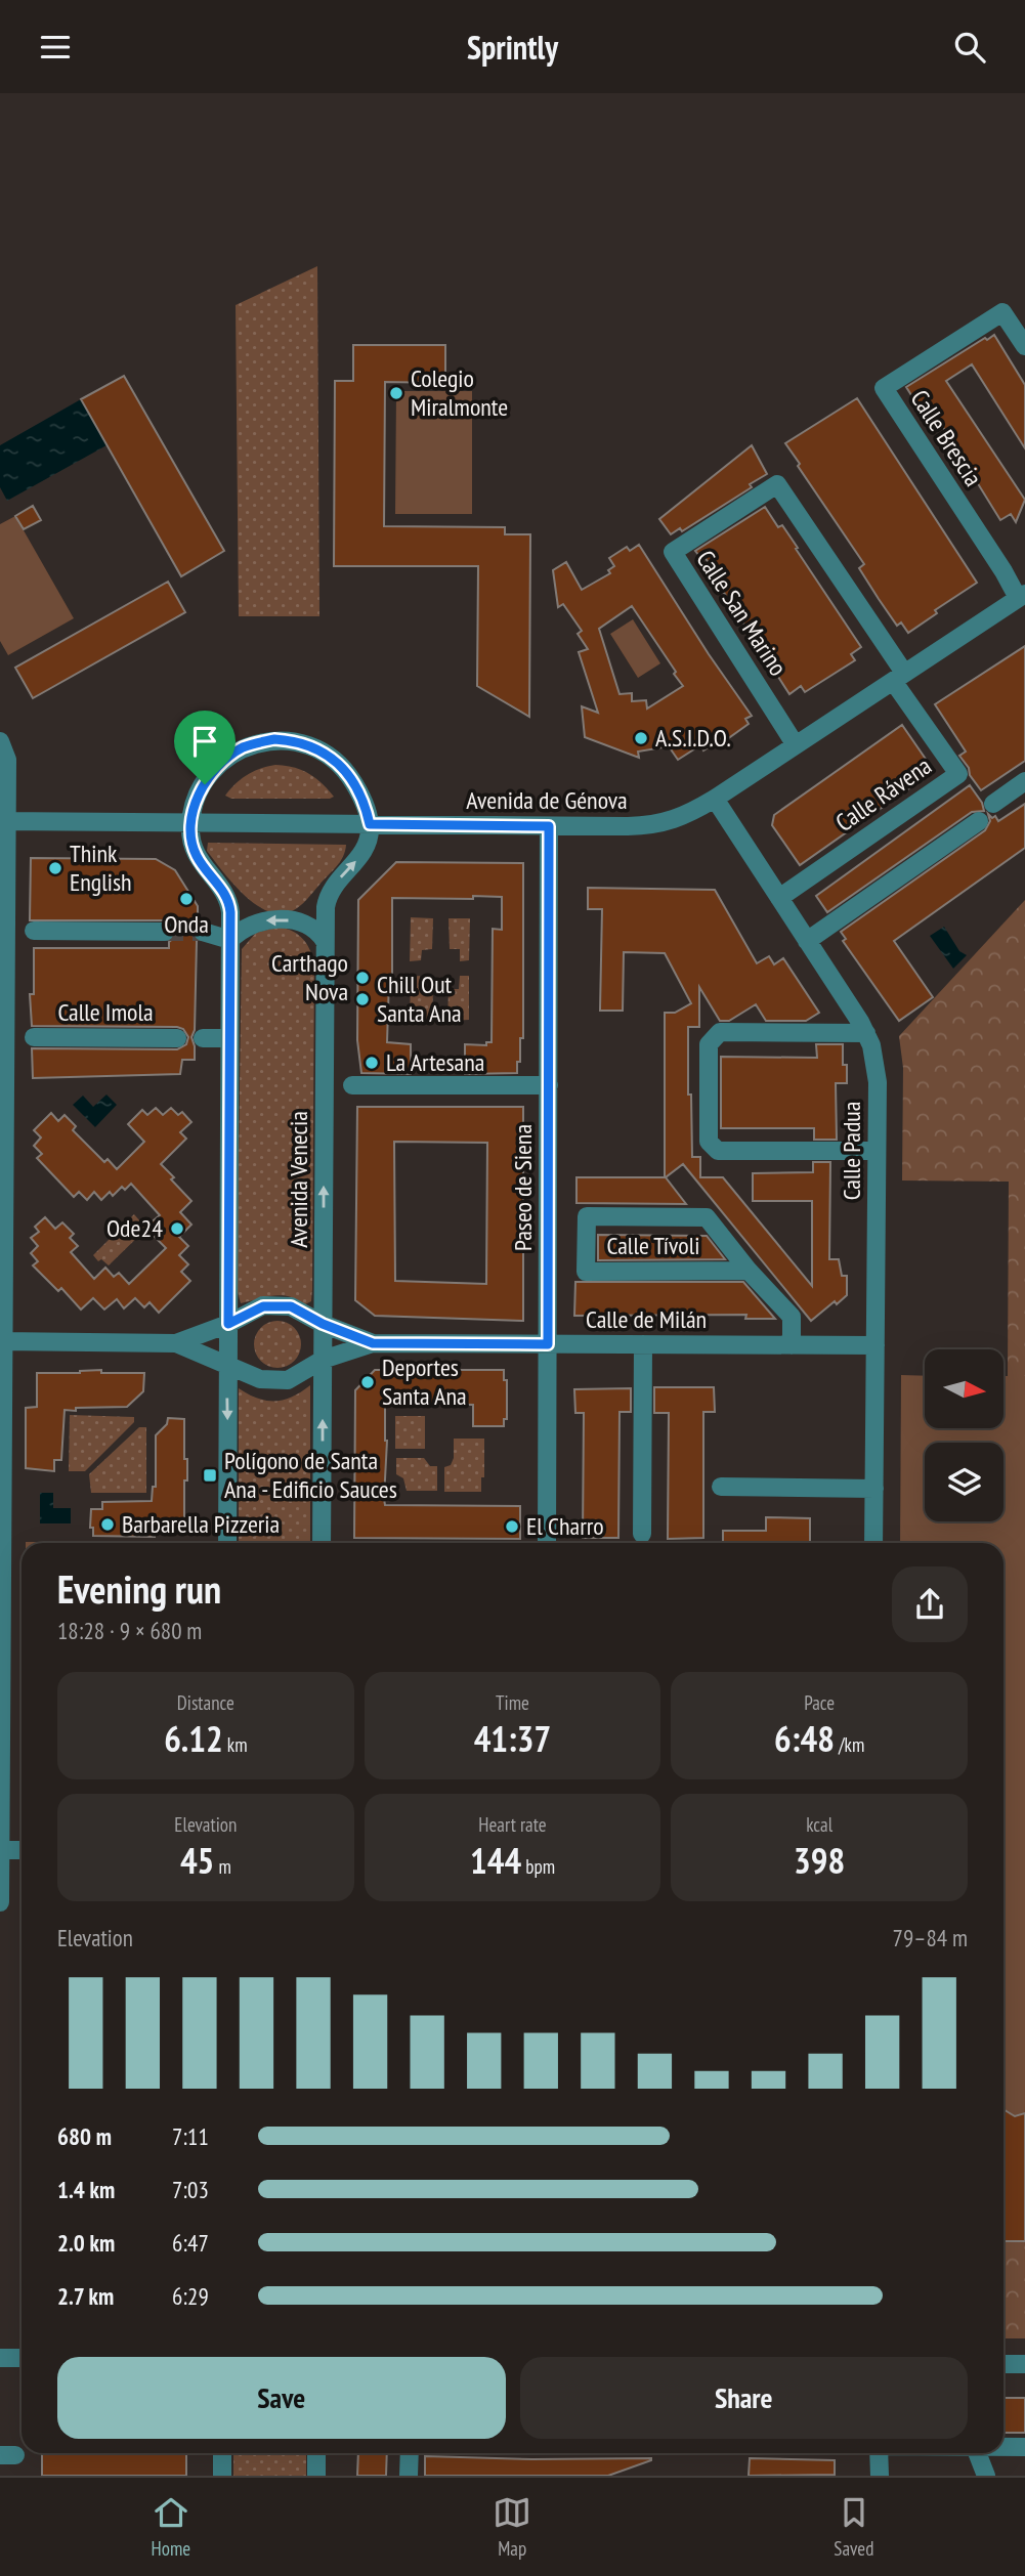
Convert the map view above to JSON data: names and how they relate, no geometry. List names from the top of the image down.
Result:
{
  "streets": {
    "street": [
      "Calle Brescia",
      "Calle San Marino",
      "Calle Rávena",
      "Avenida de Génova",
      "Calle Imola",
      "Calle Padua",
      "Avenida Venecia",
      "Paseo de Siena",
      "Calle Tívoli",
      "Calle de Milán"
    ]
  },
  "crossings": [
    ["Calle Brescia", "Avenida de Génova"],
    ["Calle San Marino", "Calle Rávena"],
    ["Calle San Marino", "Avenida de Génova"],
    ["Calle Rávena", "Avenida de Génova"],
    ["Calle Rávena", "Calle Padua"],
    ["Avenida de Génova", "Calle Padua"],
    ["Avenida de Génova", "Avenida Venecia"],
    ["Avenida de Génova", "Paseo de Siena"],
    ["Calle Padua", "Calle de Milán"],
    ["Avenida Venecia", "Calle de Milán"],
    ["Paseo de Siena", "Calle de Milán"],
    ["Calle Tívoli", "Calle de Milán"]
  ],
  "places": {
    "other": [
      "Colegio Miralmonte",
      "A.S.I.D.O.",
      "Think English",
      "Onda",
      "Carthago Nova",
      "Chill Out Santa Ana",
      "La Artesana",
      "Ode24",
      "Deportes Santa Ana",
      "Barbarella Pizzeria",
      "El Charro"
    ],
    "transit": ["Polígono de Santa Ana - Edificio Sauces"]
  },
  "north": "right",
  "page": {
    "header": "Sprintly",
    "heading": ["Evening run", "18:28 · 9 × 680 m"],
    "stats": [
      ["Distance", "6.12 km"],
      ["Time", "41:37"],
      ["Pace", "6:48 /km"],
      ["Elevation", "45 m"],
      ["Heart rate", "144 bpm"],
      ["kcal", "398"]
    ],
    "chart": ["Elevation", "79–84 m"],
    "list": [
      {
        "name": "680 m",
        "note": "7:11"
      },
      {
        "name": "1.4 km",
        "note": "7:03"
      },
      {
        "name": "2.0 km",
        "note": "6:47"
      },
      {
        "name": "2.7 km",
        "note": "6:29"
      }
    ],
    "buttons": ["Save", "Share"],
    "tabs": ["Home", "Map", "Saved"]
  }
}
